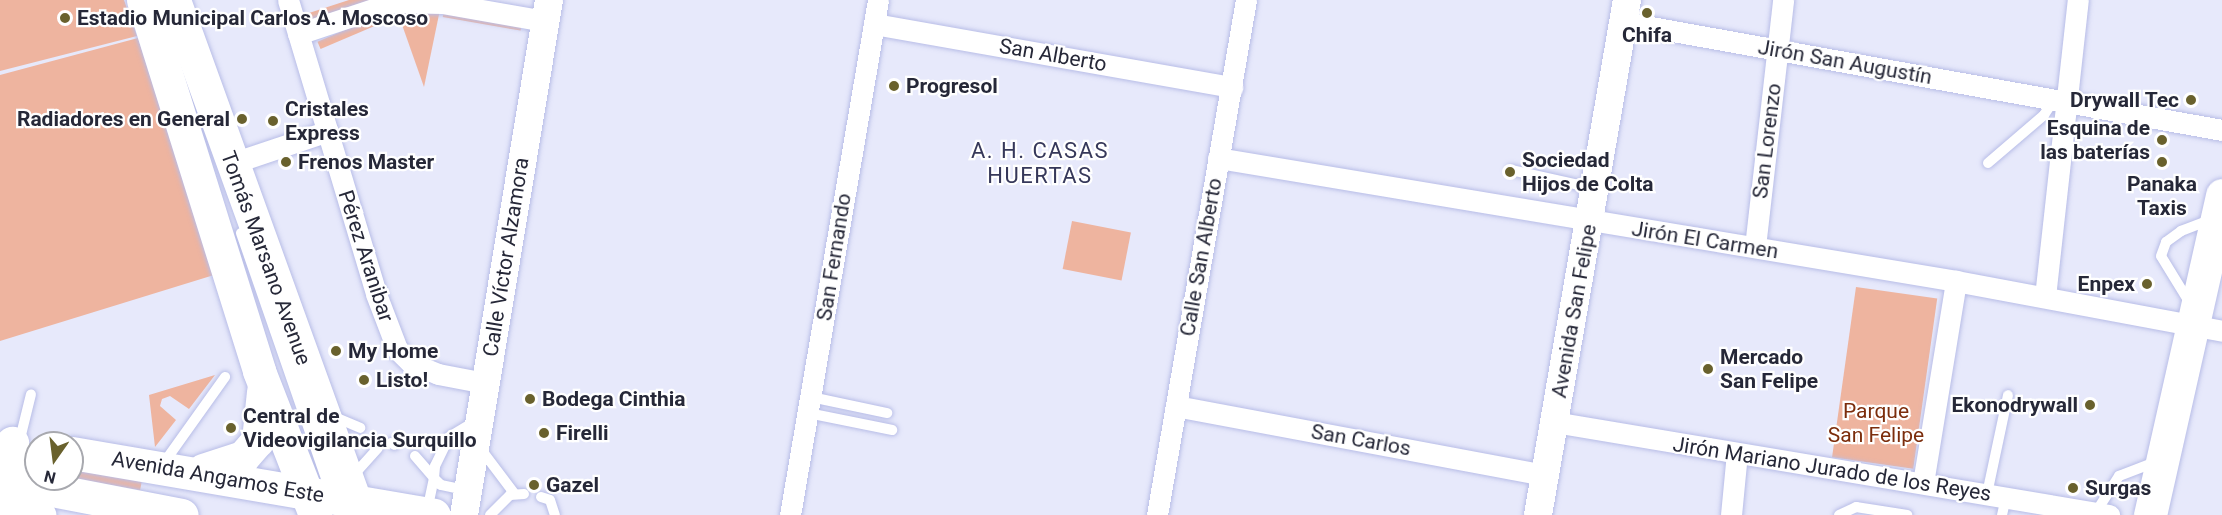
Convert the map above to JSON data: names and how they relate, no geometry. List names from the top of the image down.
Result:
{
  "streets": {
    "main road": ["Tomás Marsano Avenue", "Avenida Angamos Este"],
    "street": [
      "San Alberto",
      "Jirón San Augustín",
      "San Lorenzo",
      "Jirón El Carmen",
      "Pérez Aranibar",
      "Calle Víctor Alzamora",
      "San Fernando",
      "Calle San Alberto",
      "Avenida San Felipe",
      "San Carlos",
      "Jirón Mariano Jurado de los Reyes"
    ]
  },
  "crossings": [
    ["San Alberto", "San Fernando"],
    ["San Alberto", "Calle San Alberto"],
    ["Jirón San Augustín", "San Lorenzo"],
    ["Jirón San Augustín", "Avenida San Felipe"],
    ["San Lorenzo", "Jirón El Carmen"],
    ["Jirón El Carmen", "Calle San Alberto"],
    ["Jirón El Carmen", "Avenida San Felipe"],
    ["Pérez Aranibar", "Calle Víctor Alzamora"],
    ["Calle San Alberto", "San Carlos"],
    ["Tomás Marsano Avenue", "Avenida Angamos Este"],
    ["Avenida San Felipe", "San Carlos"],
    ["Avenida San Felipe", "Jirón Mariano Jurado de los Reyes"]
  ],
  "districts": ["A. H. CASAS HUERTAS"],
  "parks": ["Parque San Felipe"],
  "places": [
    "Chifa",
    "Estadio Municipal Carlos A. Moscoso",
    "Progresol",
    "Drywall Tec",
    "Radiadores en General",
    "Cristales Express",
    "Esquina de las baterías",
    "Frenos Master",
    "Panaka Taxis",
    "Sociedad Hijos de Colta",
    "Enpex",
    "My Home",
    "Mercado San Felipe",
    "Listo!",
    "Bodega Cinthia",
    "Ekonodrywall",
    "Central de Videovigilancia Surquillo",
    "Firelli",
    "Gazel",
    "Surgas"
  ],
  "north": "bottom"
}
